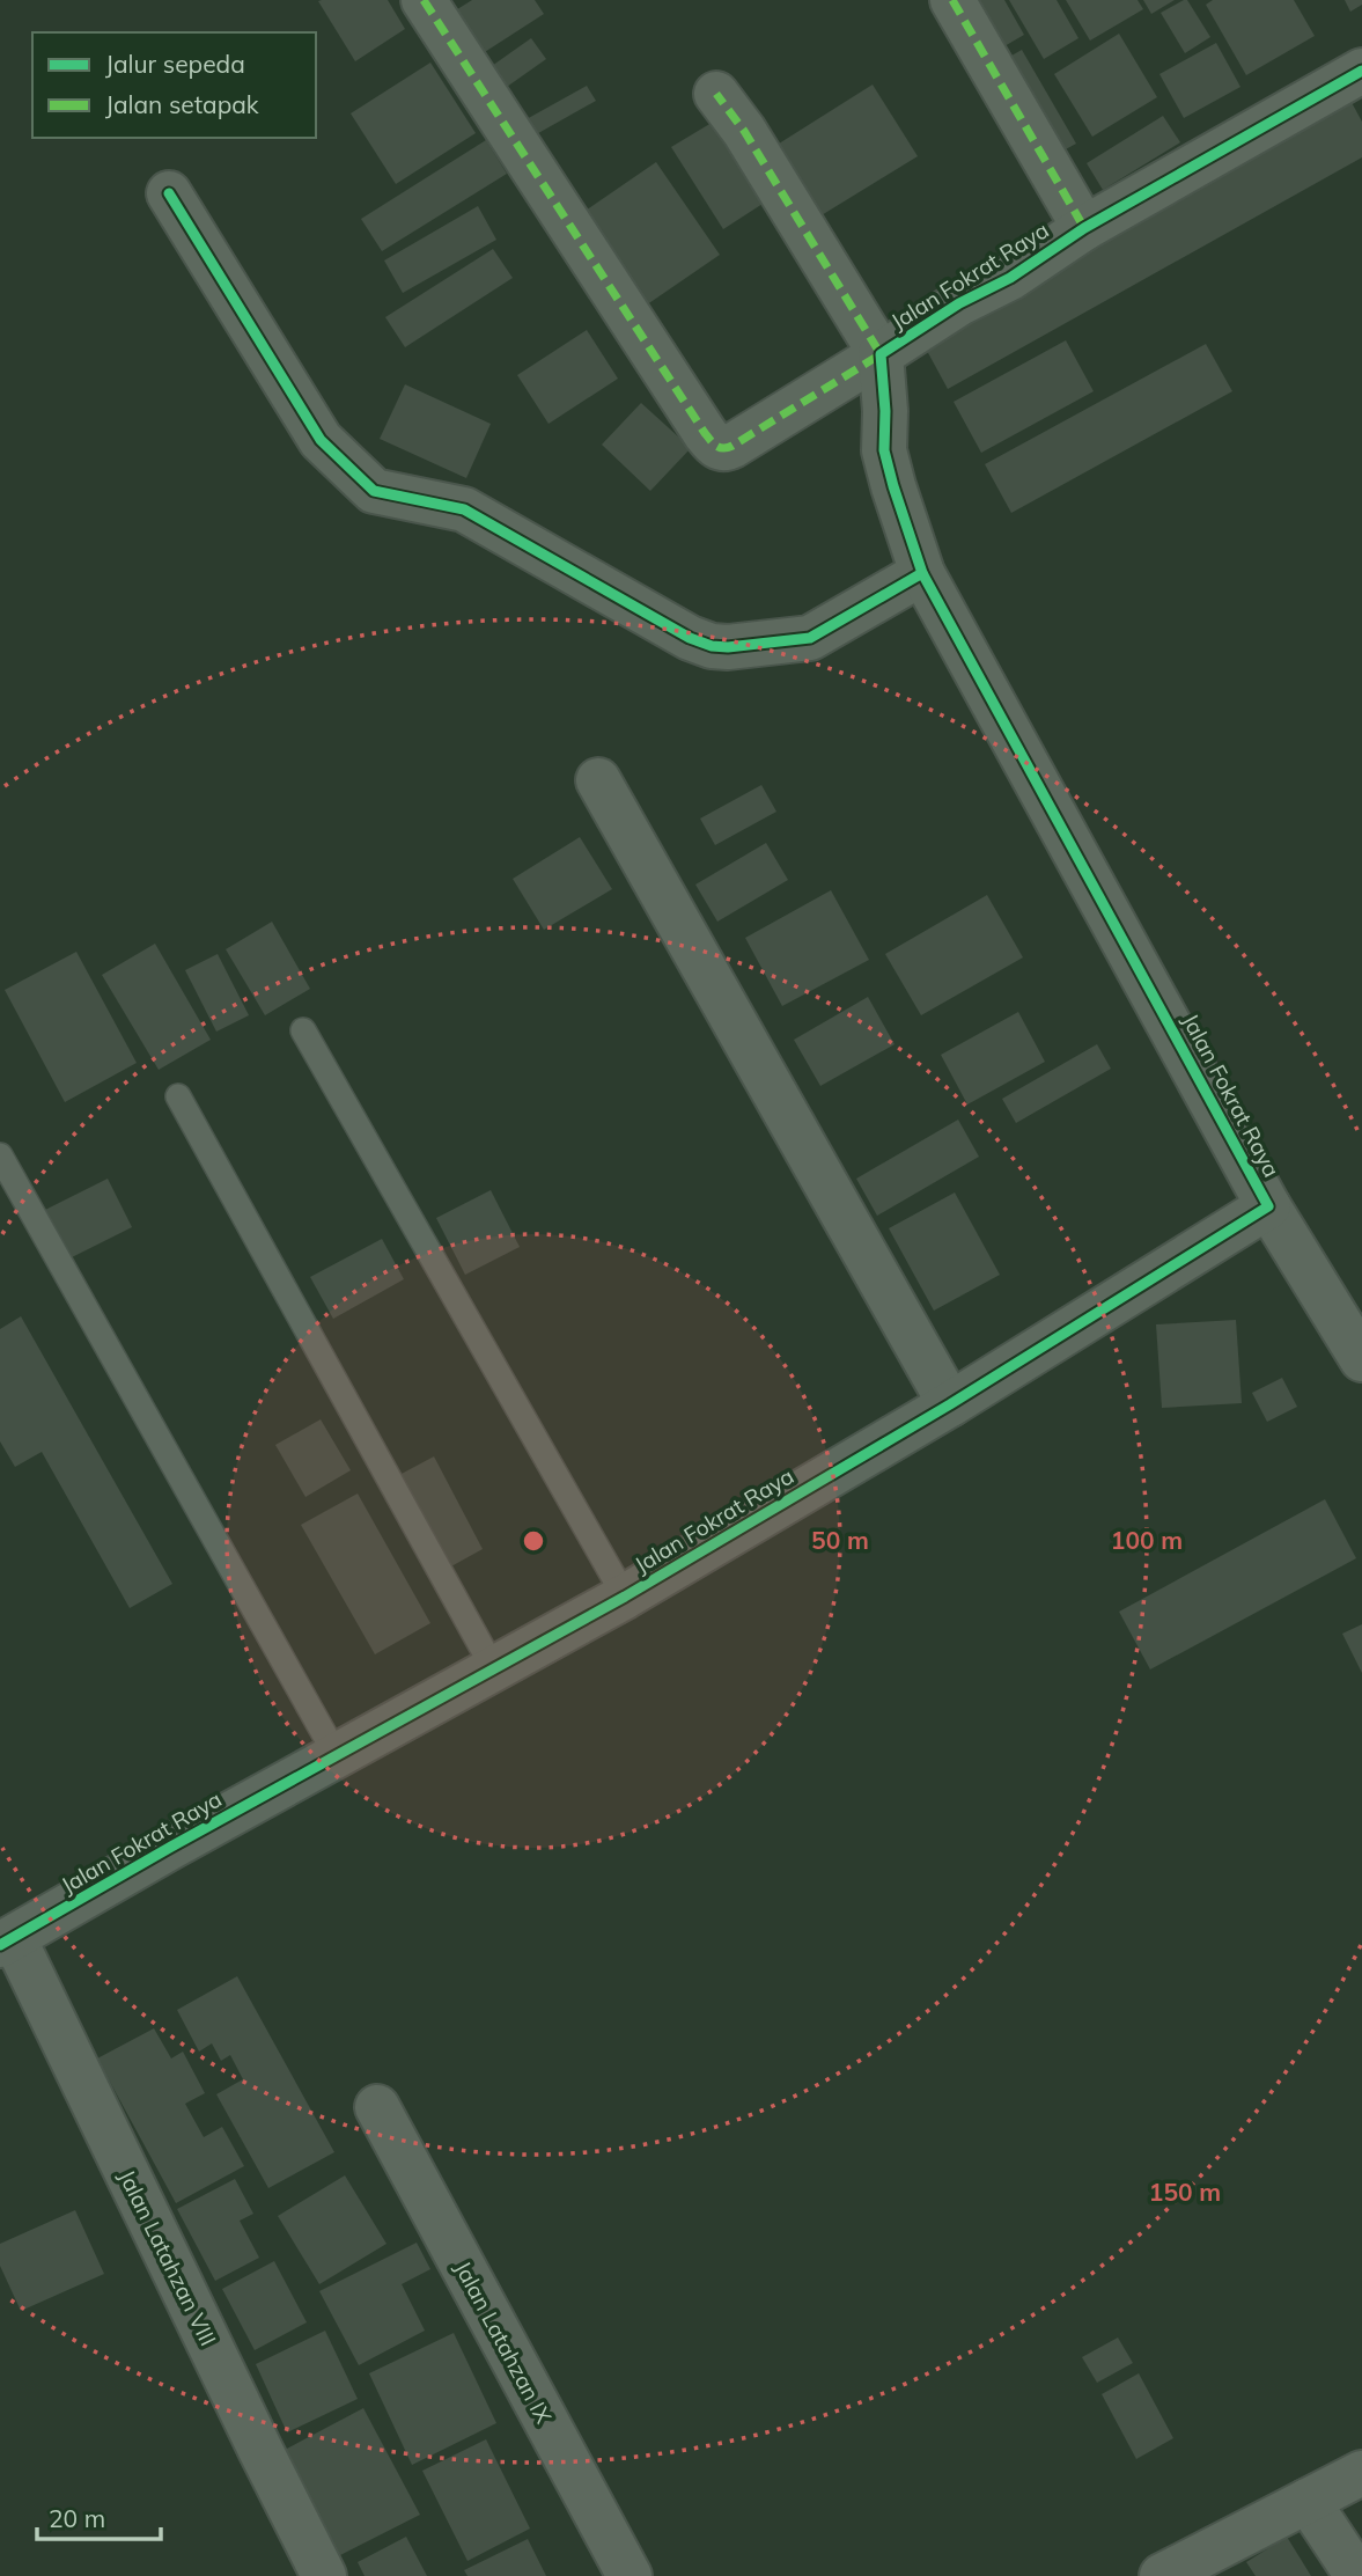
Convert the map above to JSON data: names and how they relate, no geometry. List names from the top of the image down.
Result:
{
  "streets": {
    "street": ["Jalan Fokrat Raya", "Jalan Latahzan VIII", "Jalan Latahzan IX"]
  },
  "crossings": [
    ["Jalan Fokrat Raya", "Jalan Latahzan VIII"]
  ],
  "legend": ["Jalur sepeda", "Jalan setapak"],
  "scale_bar": "20 m",
  "rings": ["50 m", "100 m", "150 m"]
}
